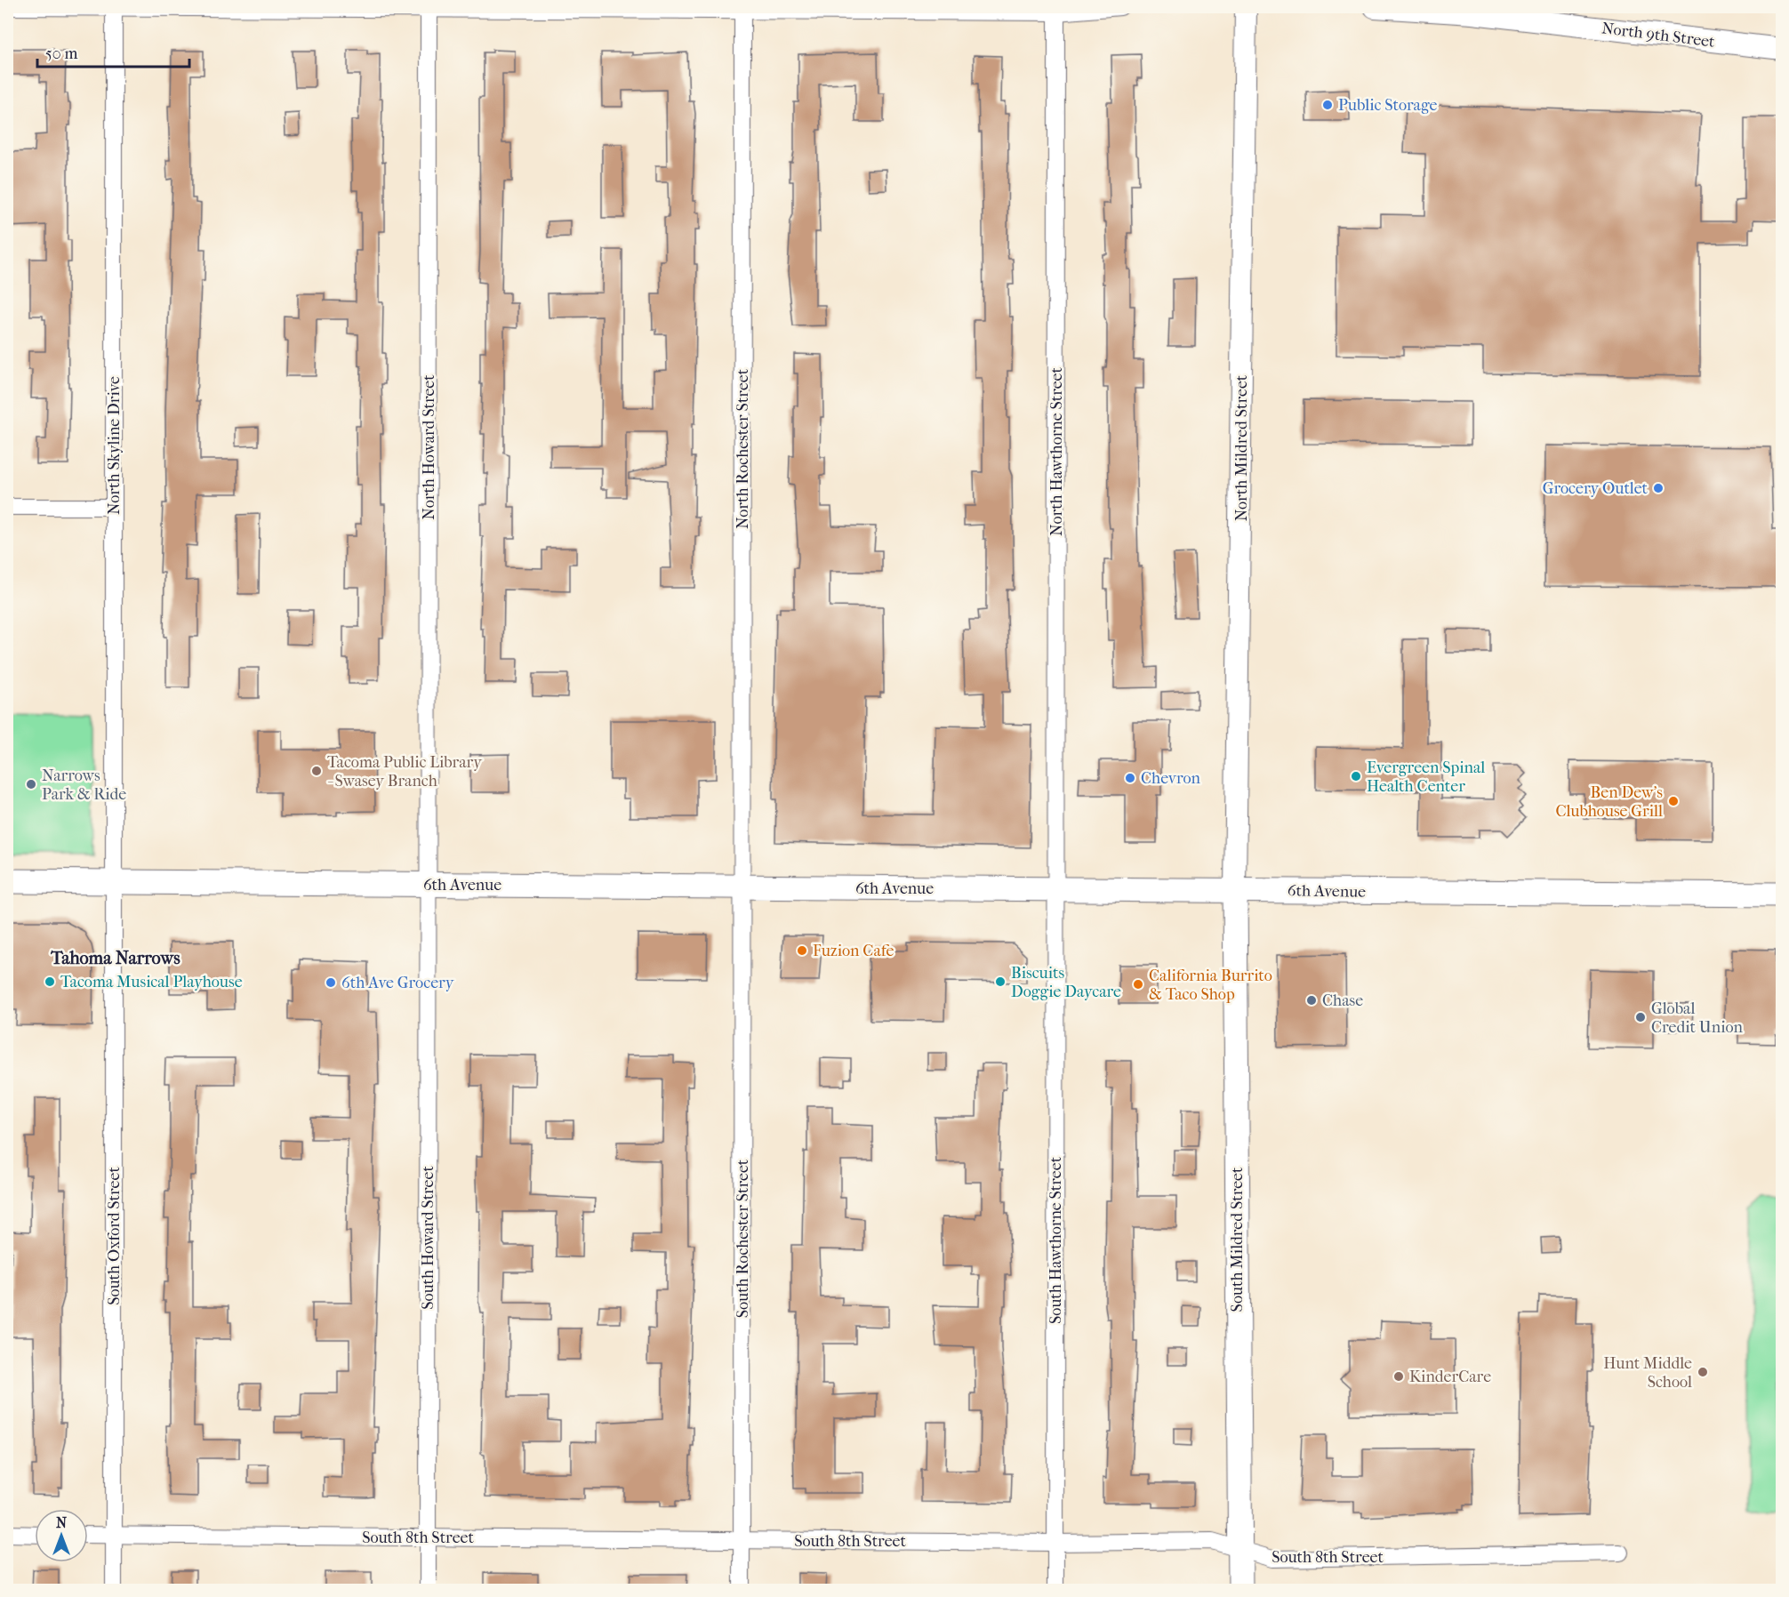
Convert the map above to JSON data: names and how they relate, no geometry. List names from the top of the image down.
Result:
{
  "streets": {
    "main road": ["6th Avenue", "South Mildred Street"],
    "street": [
      "North 9th Street",
      "North Skyline Drive",
      "North Howard Street",
      "North Mildred Street",
      "North Rochester Street",
      "North Hawthorne Street",
      "South Oxford Street",
      "South Howard Street",
      "South Rochester Street",
      "South Hawthorne Street",
      "South 8th Street"
    ]
  },
  "crossings": [
    ["North Skyline Drive", "6th Avenue"],
    ["North Skyline Drive", "South Oxford Street"],
    ["North Howard Street", "6th Avenue"],
    ["North Howard Street", "South Howard Street"],
    ["North Mildred Street", "6th Avenue"],
    ["North Mildred Street", "South Mildred Street"],
    ["North Rochester Street", "6th Avenue"],
    ["North Rochester Street", "South Rochester Street"],
    ["North Hawthorne Street", "6th Avenue"],
    ["North Hawthorne Street", "South Hawthorne Street"],
    ["6th Avenue", "South Oxford Street"],
    ["6th Avenue", "South Howard Street"],
    ["6th Avenue", "South Rochester Street"],
    ["6th Avenue", "South Mildred Street"],
    ["6th Avenue", "South Hawthorne Street"],
    ["South Oxford Street", "South 8th Street"],
    ["South Howard Street", "South 8th Street"],
    ["South Rochester Street", "South 8th Street"],
    ["South Mildred Street", "South 8th Street"],
    ["South Hawthorne Street", "South 8th Street"]
  ],
  "districts": ["Tahoma Narrows"],
  "places": [
    "Public Storage",
    "Grocery Outlet",
    "Tacoma Public Library - Swasey Branch",
    "Evergreen Spinal Health Center",
    "Chevron",
    "Narrows Park & Ride",
    "Ben Dew's Clubhouse Grill",
    "Fuzion Cafe",
    "Tacoma Musical Playhouse",
    "Biscuits Doggie Daycare",
    "6th Ave Grocery",
    "California Burrito & Taco Shop",
    "Chase",
    "Global Credit Union",
    "Hunt Middle School",
    "KinderCare"
  ],
  "scale_bar": "50 m",
  "north": "top"
}
